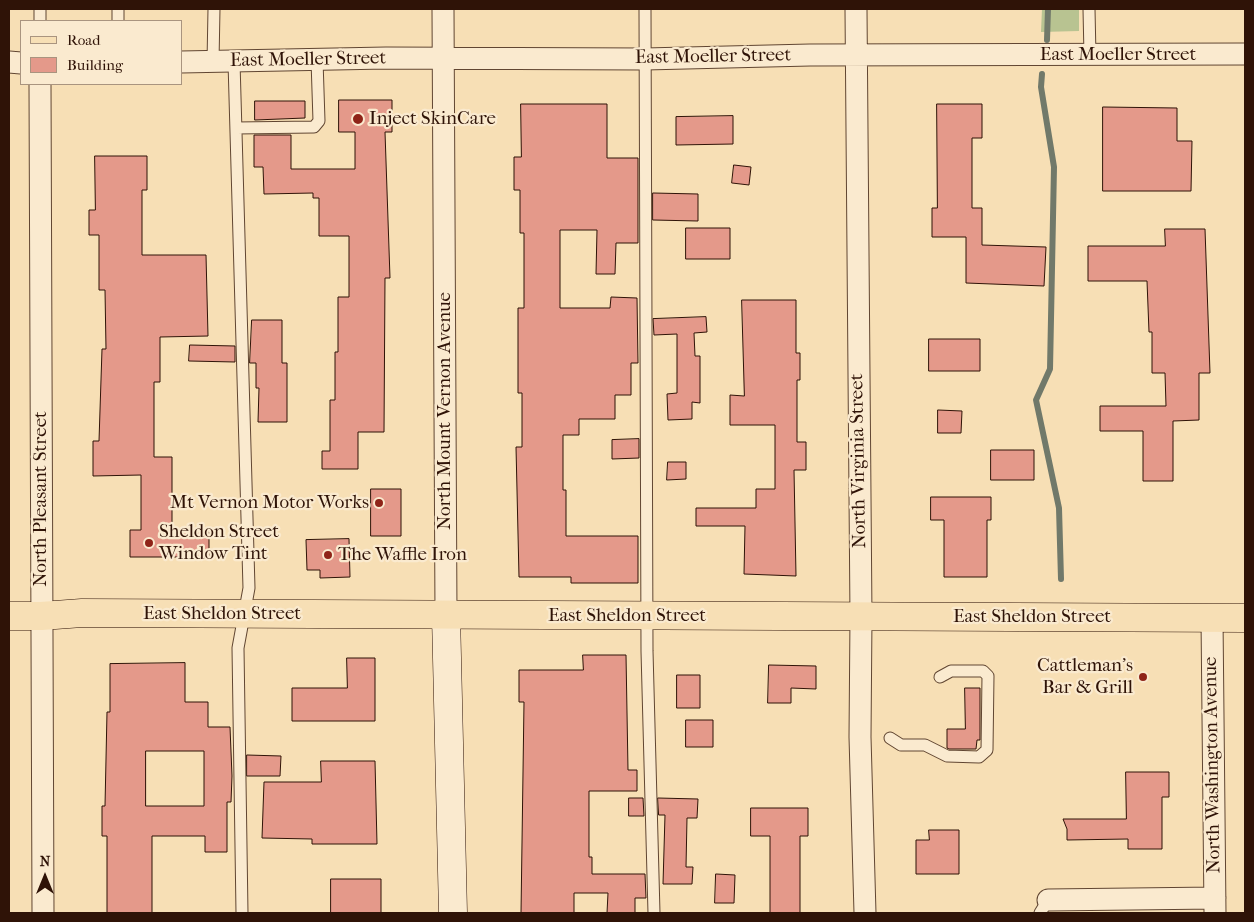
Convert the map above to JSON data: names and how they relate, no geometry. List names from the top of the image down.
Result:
{
  "streets": {
    "main road": ["East Sheldon Street"],
    "street": [
      "East Moeller Street",
      "North Mount Vernon Avenue",
      "North Virginia Street",
      "North Pleasant Street",
      "North Washington Avenue"
    ]
  },
  "crossings": [
    ["East Moeller Street", "North Mount Vernon Avenue"],
    ["East Moeller Street", "North Virginia Street"],
    ["North Mount Vernon Avenue", "East Sheldon Street"],
    ["North Virginia Street", "East Sheldon Street"],
    ["North Pleasant Street", "East Sheldon Street"],
    ["East Sheldon Street", "North Washington Avenue"]
  ],
  "places": [
    "Inject SkinCare",
    "Mt Vernon Motor Works",
    "Sheldon Street Window Tint",
    "The Waffle Iron",
    "Cattleman's Bar & Grill"
  ],
  "legend": ["Road", "Building"],
  "north": "top"
}
